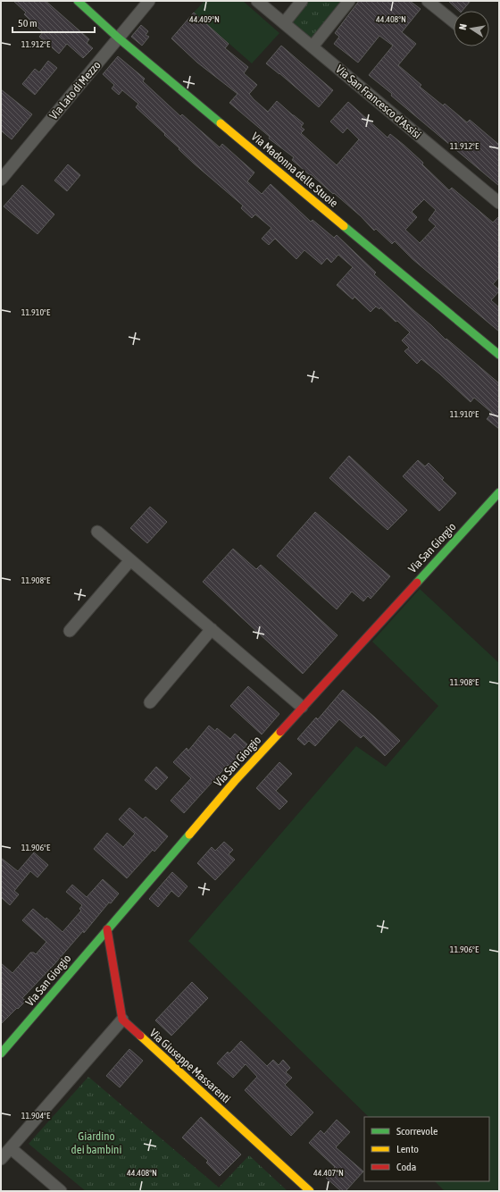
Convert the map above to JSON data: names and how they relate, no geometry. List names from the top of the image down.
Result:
{
  "streets": {
    "street": [
      "Via Lato di Mezzo",
      "Via San Francesco d'Assisi",
      "Via Madonna delle Stuoie",
      "Via San Giorgio",
      "Via Giuseppe Massarenti"
    ]
  },
  "crossings": [
    ["Via Lato di Mezzo", "Via Madonna delle Stuoie"]
  ],
  "parks": ["Giardino dei bambini"],
  "legend": ["Scorrevole", "Lento", "Coda"],
  "scale_bar": "50 m",
  "north": "left",
  "coordinates": [
    "44.409°N",
    "44.408°N",
    "11.912°E",
    "11.910°E",
    "11.908°E",
    "11.906°E",
    "11.904°E",
    "44.407°N"
  ]
}
